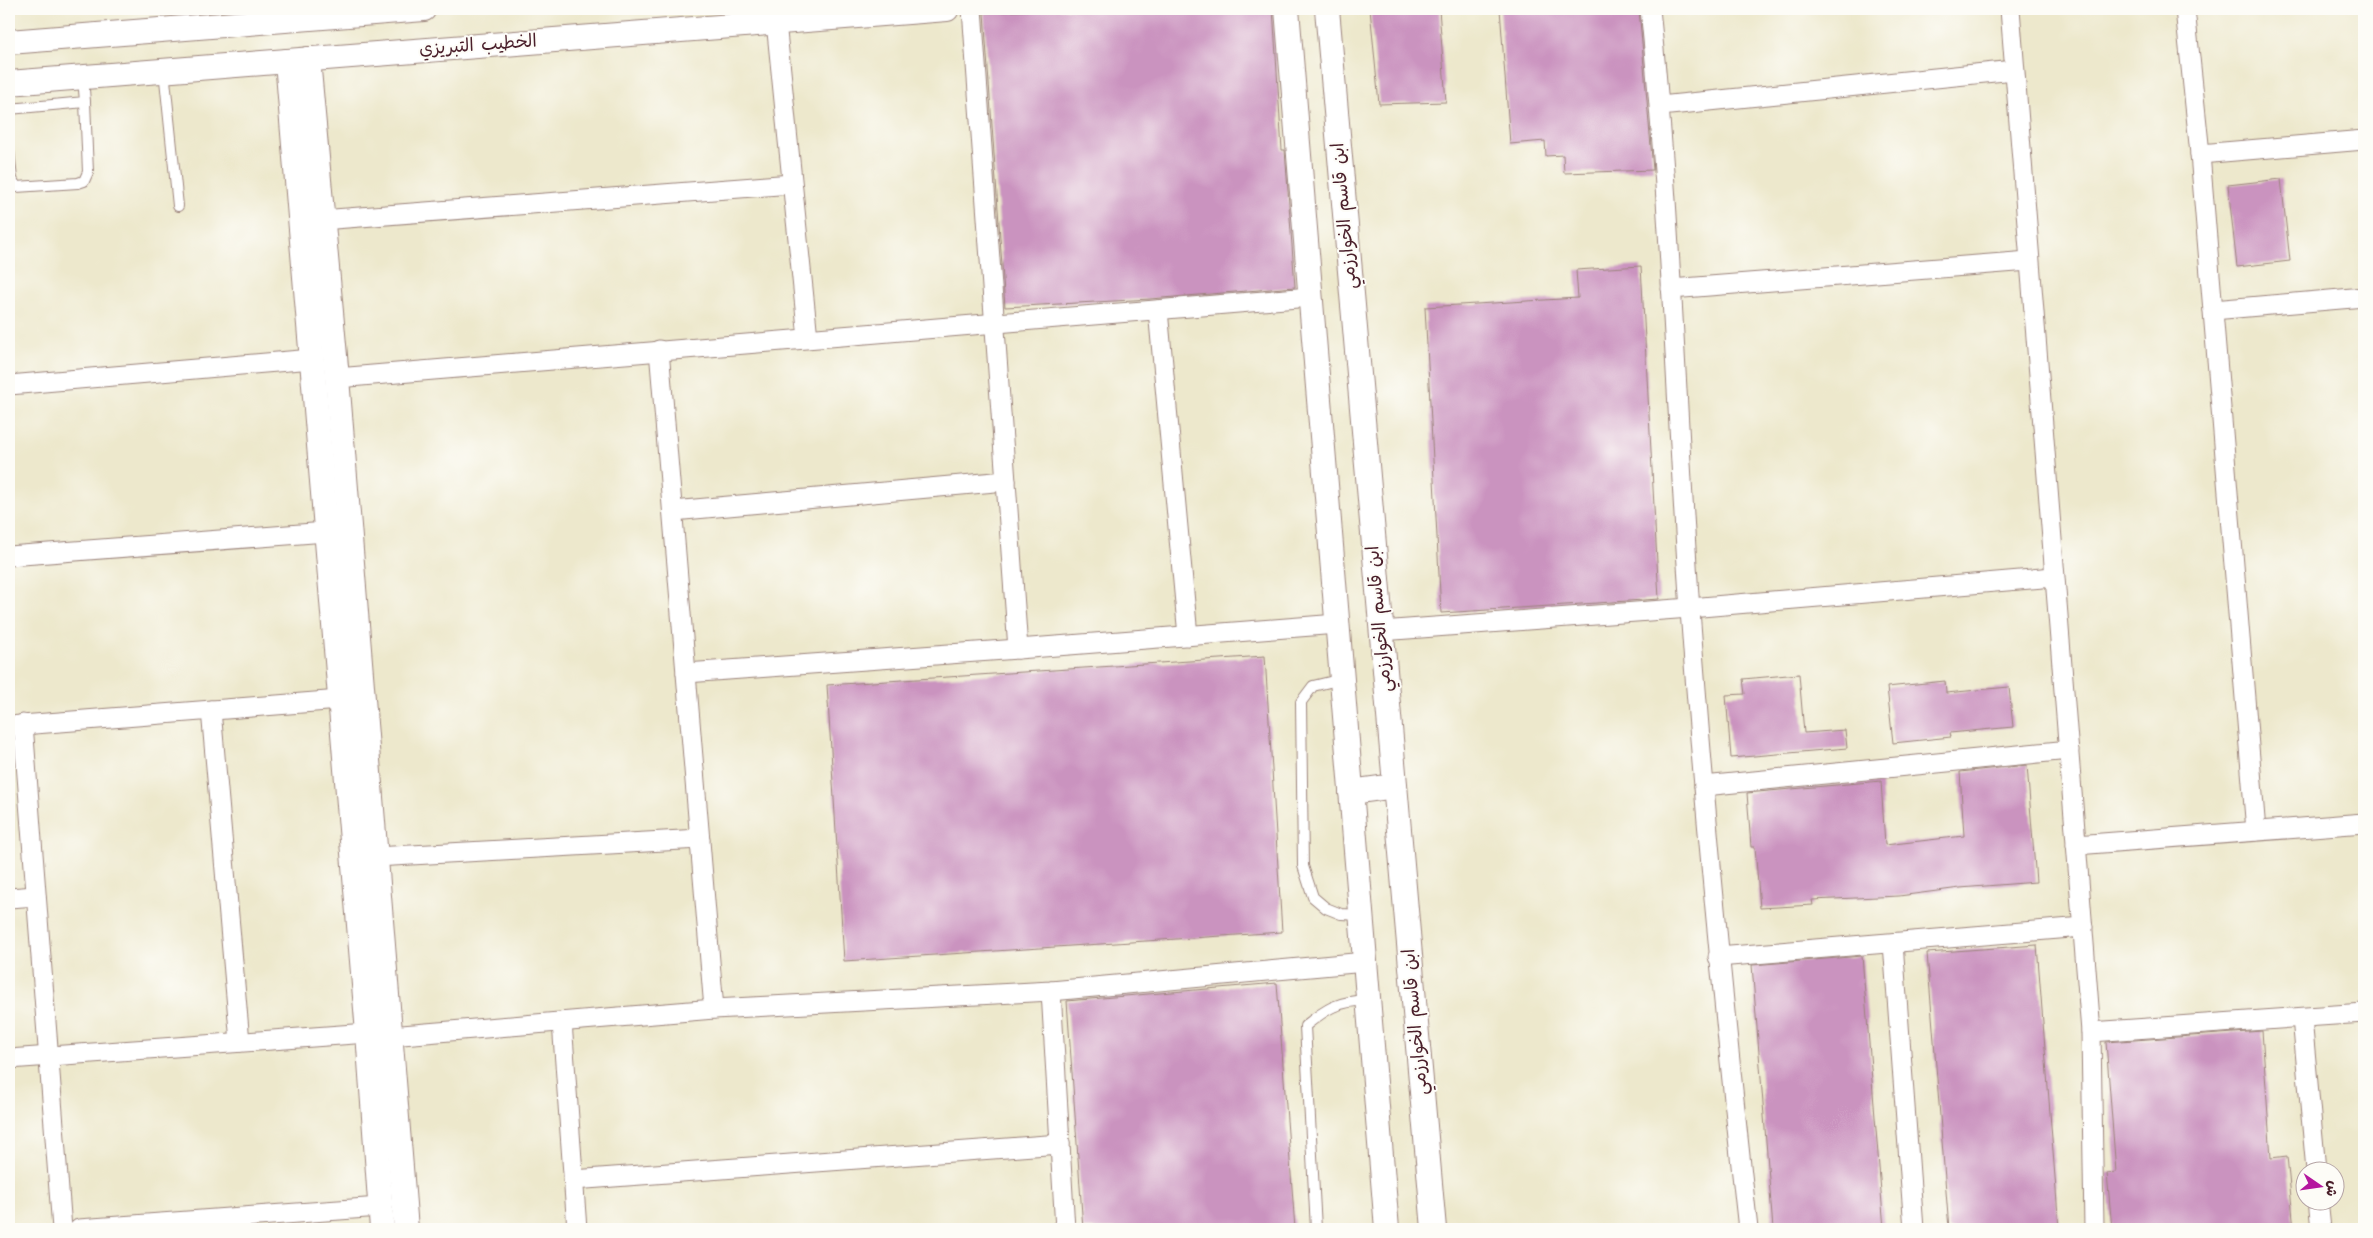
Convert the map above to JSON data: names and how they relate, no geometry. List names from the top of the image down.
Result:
{
  "streets": {
    "street": ["الخطيب التبريزي", "ابن قاسم الخوارزمي"]
  },
  "north": "right"
}
